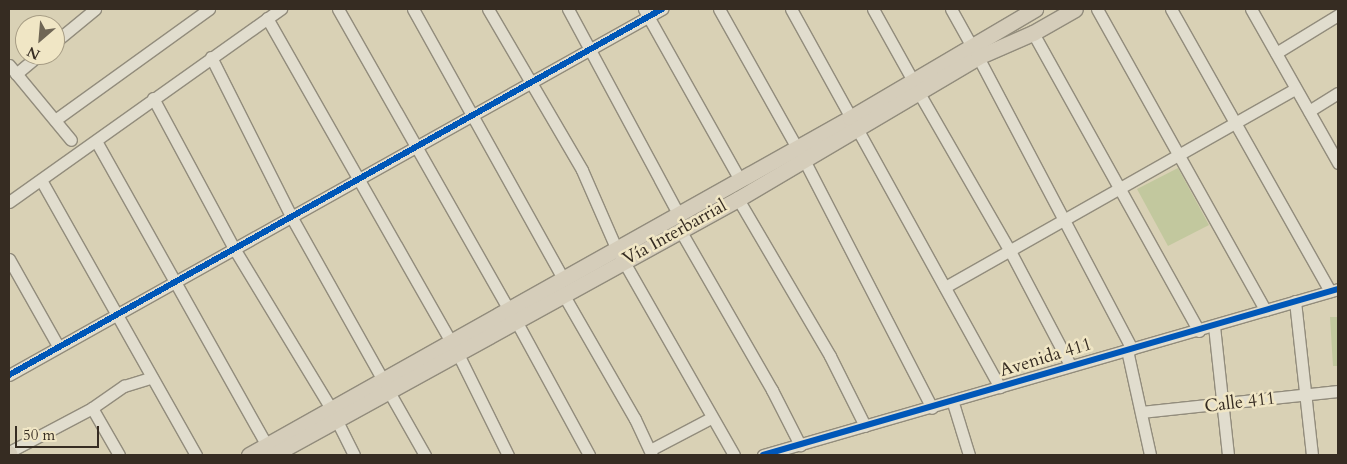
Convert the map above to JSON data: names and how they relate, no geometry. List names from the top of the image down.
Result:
{
  "streets": {
    "main road": ["Vía Interbarrial"],
    "street": ["Avenida 411", "Calle 411"]
  },
  "scale_bar": "50 m",
  "north": "bottom left"
}
